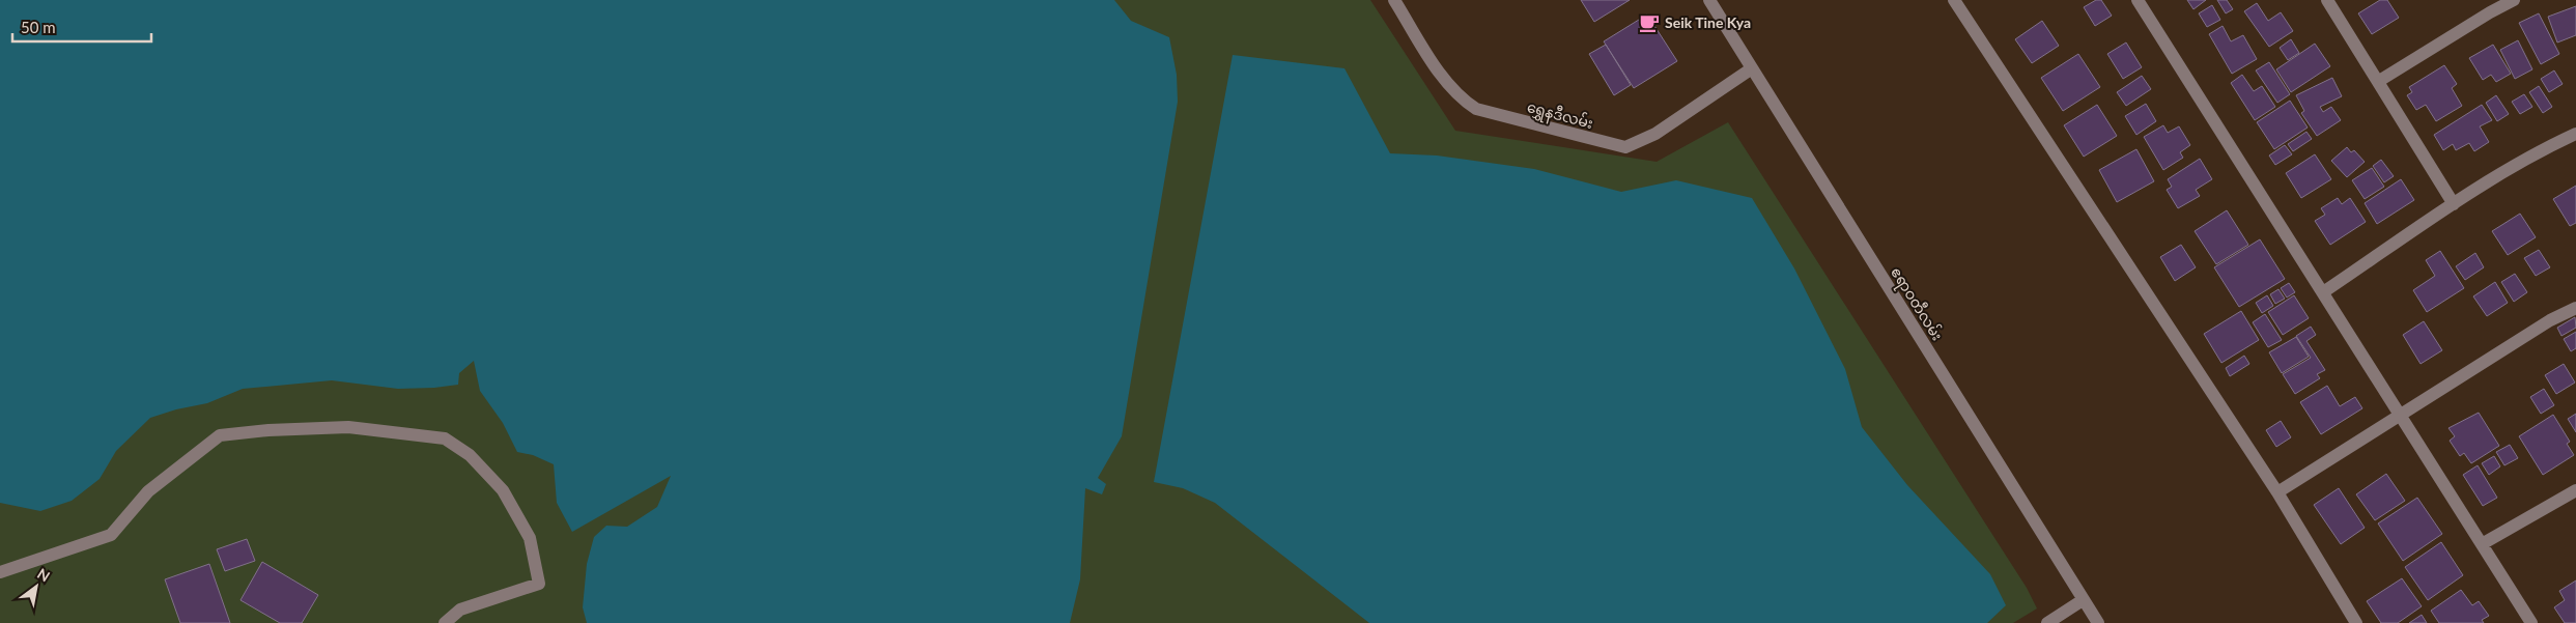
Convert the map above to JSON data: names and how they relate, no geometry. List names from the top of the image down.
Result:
{
  "streets": {
    "street": ["ရွှေနဒီလမ်း", "ဧရာဝတီလမ်း"]
  },
  "crossings": [
    ["ရွှေနဒီလမ်း", "ဧရာဝတီလမ်း"]
  ],
  "places": {
    "cafe": ["Seik Tine Kya"]
  },
  "scale_bar": "50 m",
  "north": "top right"
}
